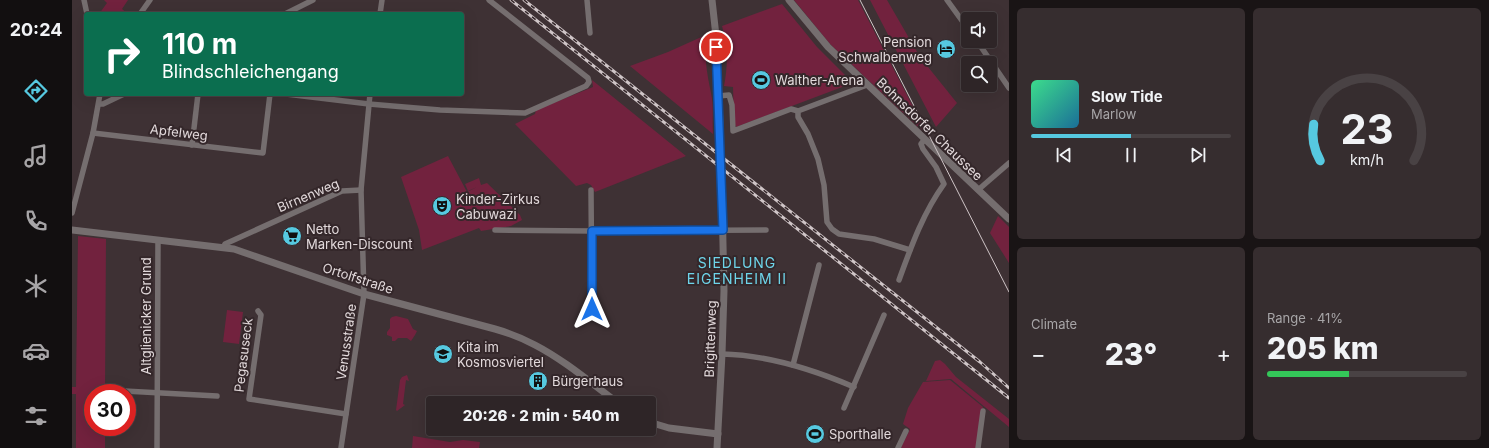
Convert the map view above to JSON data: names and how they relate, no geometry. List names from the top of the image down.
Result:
{
  "streets": {
    "street": [
      "Bohnsdorfer Chaussee",
      "Apfelweg",
      "Birnenweg",
      "Ortolfstraße",
      "Altglienicker Grund",
      "Brigittenweg",
      "Venusstraße",
      "Pegasuseck"
    ]
  },
  "crossings": [
    ["Birnenweg", "Ortolfstraße"],
    ["Birnenweg", "Venusstraße"],
    ["Ortolfstraße", "Altglienicker Grund"],
    ["Ortolfstraße", "Venusstraße"],
    ["Venusstraße", "Pegasuseck"]
  ],
  "districts": ["SIEDLUNG EIGENHEIM II"],
  "places": {
    "hotel": ["Pension Schwalbenweg"],
    "sports": ["Walther-Arena", "Sporthalle"],
    "theatre": ["Kinder-Zirkus Cabuwazi"],
    "supermarket": ["Netto Marken-Discount"],
    "school or university": ["Kita im Kosmosviertel"],
    "building": ["Bürgerhaus"]
  },
  "page": {
    "tabs": "20:24",
    "turn": ["110 m", "Blindschleichengang"],
    "song": ["Slow Tide", "Marlow"],
    "tile": [
      "Climate",
      ["Range · 41%", "205 km"]
    ],
    "heat": ["−", "23°", "+"],
    "limit": "30",
    "trip": "20:26 · 2 min · 540 m",
    "gauge": ["23", "km/h"]
  }
}
